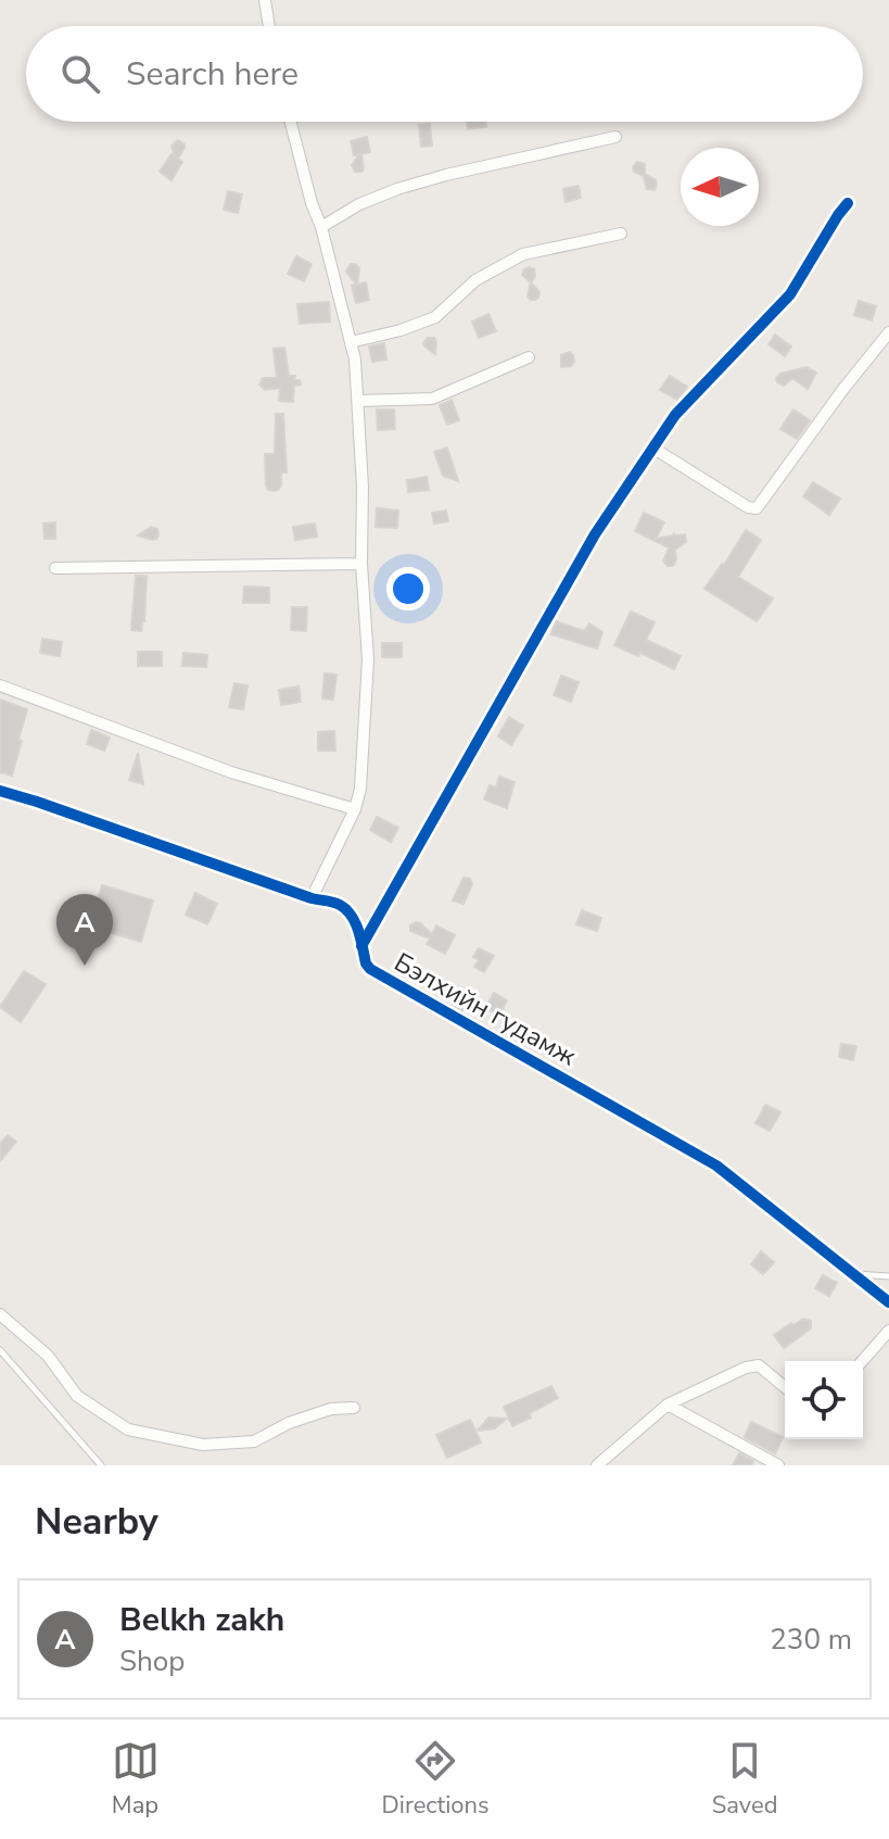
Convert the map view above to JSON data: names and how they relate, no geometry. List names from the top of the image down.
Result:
{
  "streets": {
    "street": ["Бэлхийн гудамж"]
  },
  "north": "left",
  "page": {
    "search": "Search here",
    "pins": "A",
    "heading": "Nearby",
    "list": [
      {
        "mark": "A",
        "name": "Belkh zakh",
        "note": "Shop",
        "value": "230 m"
      }
    ],
    "nav": ["Map", "Directions", "Saved"]
  }
}
